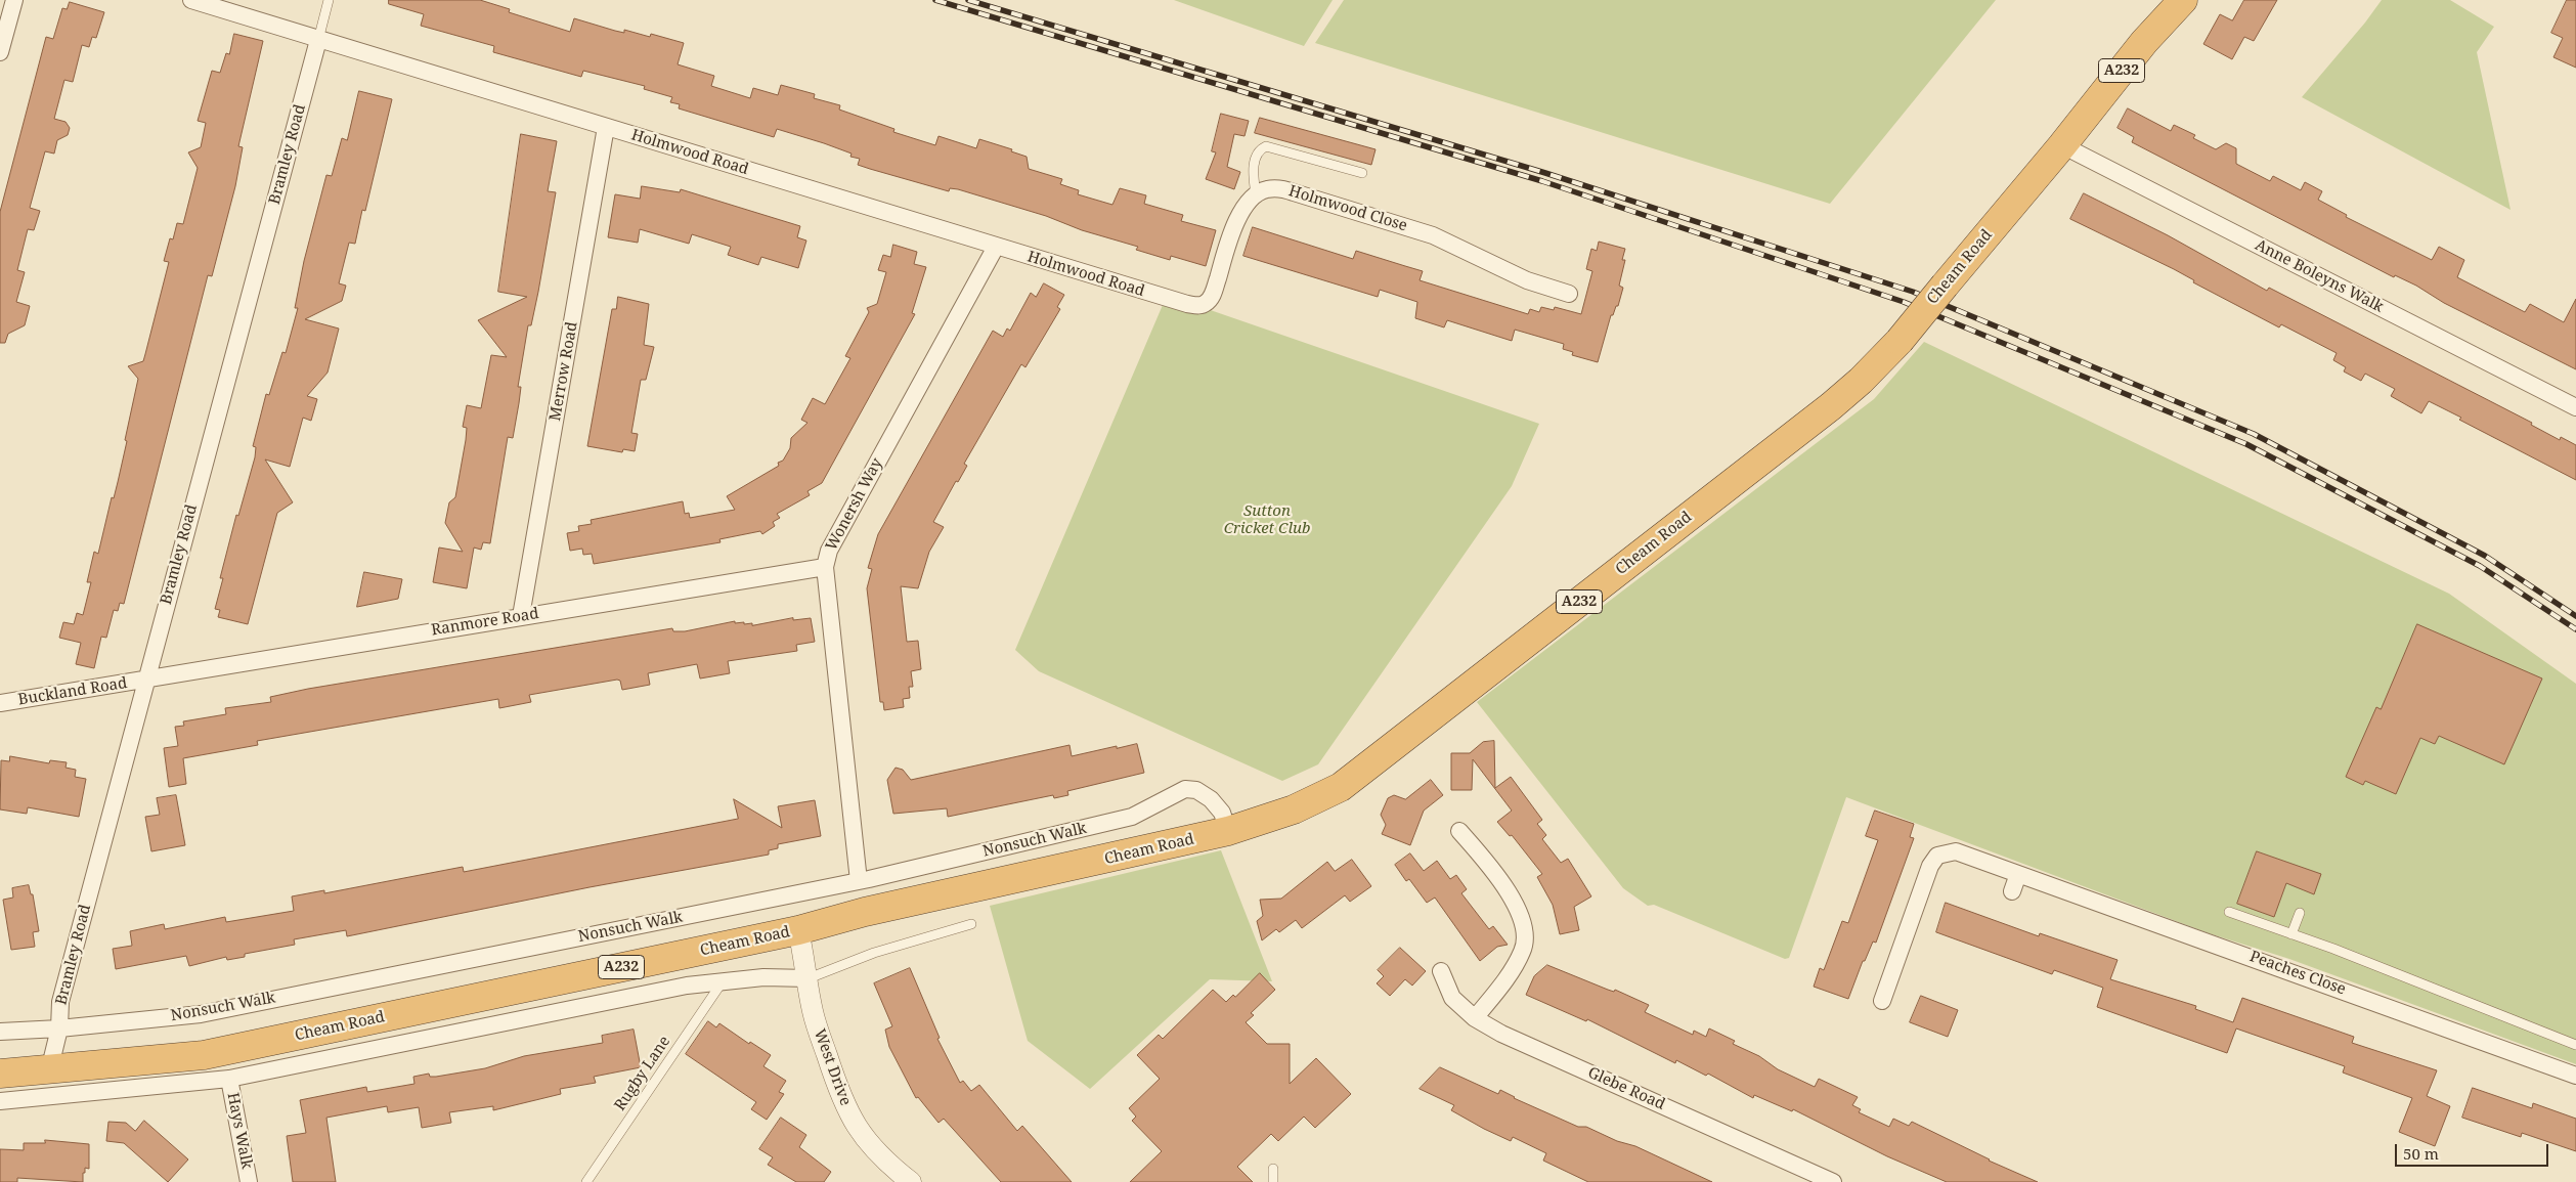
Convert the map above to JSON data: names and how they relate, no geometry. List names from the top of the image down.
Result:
{
  "streets": {
    "highway": ["A232", "Cheam Road"],
    "street": [
      "Holmwood Road",
      "Bramley Road",
      "Holmwood Close",
      "Anne Boleyns Walk",
      "Merrow Road",
      "Wonersh Way",
      "Ranmore Road",
      "Buckland Road",
      "Nonsuch Walk",
      "Peaches Close",
      "West Drive",
      "Glebe Road",
      "Hays Walk"
    ],
    "lane": ["Rugby Lane"]
  },
  "crossings": [
    ["A232", "Cheam Road"],
    ["A232", "Anne Boleyns Walk"],
    ["Holmwood Road", "Bramley Road"],
    ["Holmwood Road", "Holmwood Close"],
    ["Holmwood Road", "Merrow Road"],
    ["Holmwood Road", "Wonersh Way"],
    ["Bramley Road", "Cheam Road"],
    ["Bramley Road", "Ranmore Road"],
    ["Bramley Road", "Buckland Road"],
    ["Bramley Road", "Nonsuch Walk"],
    ["Cheam Road", "Anne Boleyns Walk"],
    ["Cheam Road", "Nonsuch Walk"],
    ["Cheam Road", "West Drive"],
    ["Merrow Road", "Ranmore Road"],
    ["Wonersh Way", "Ranmore Road"],
    ["Wonersh Way", "Nonsuch Walk"],
    ["Ranmore Road", "Buckland Road"]
  ],
  "parks": ["Sutton Cricket Club"],
  "scale_bar": "50 m"
}
